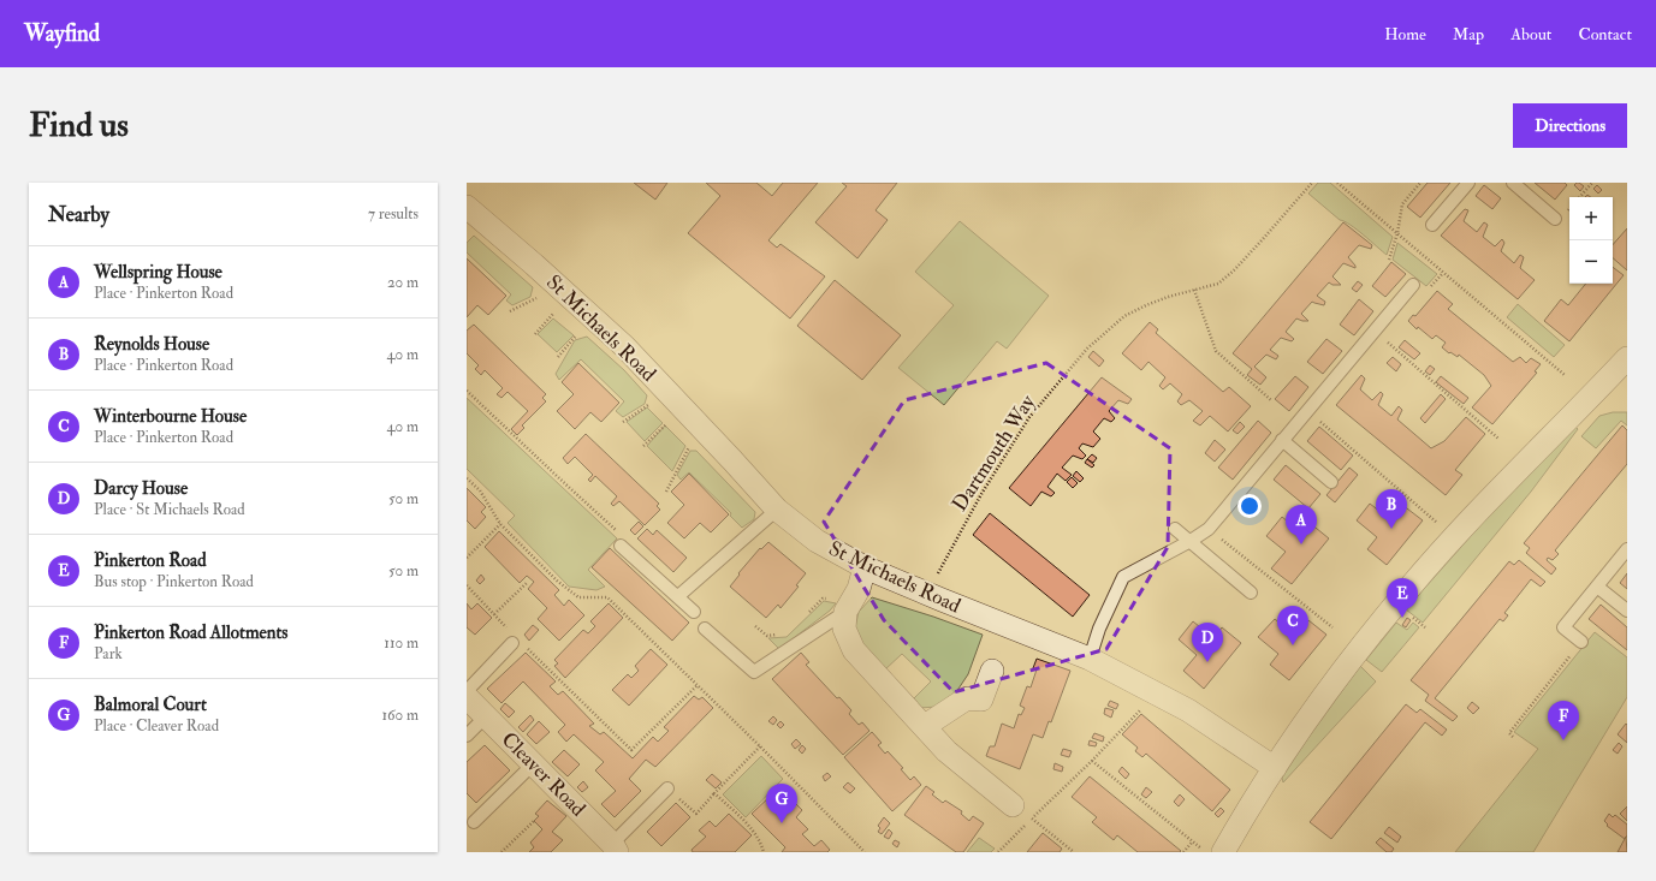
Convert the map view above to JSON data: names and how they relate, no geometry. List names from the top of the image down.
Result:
{
  "streets": {
    "street": ["St Michaels Road", "Cleaver Road"],
    "path": ["Dartmouth Way"]
  },
  "page": {
    "header": "Wayfind",
    "nav": [
      "Home",
      "Map",
      "About",
      "Contact"
    ],
    "buttons": "Directions",
    "title": "Find us",
    "heading": ["Nearby", "7 results"],
    "map_buttons": ["+", "−"],
    "list": [
      {
        "mark": "A",
        "name": "Wellspring House",
        "note": "Place · Pinkerton Road",
        "value": "20 m"
      },
      {
        "mark": "B",
        "name": "Reynolds House",
        "note": "Place · Pinkerton Road",
        "value": "40 m"
      },
      {
        "mark": "C",
        "name": "Winterbourne House",
        "note": "Place · Pinkerton Road",
        "value": "40 m"
      },
      {
        "mark": "D",
        "name": "Darcy House",
        "note": "Place · St Michaels Road",
        "value": "50 m"
      },
      {
        "mark": "E",
        "name": "Pinkerton Road",
        "note": "Bus stop · Pinkerton Road",
        "value": "50 m"
      },
      {
        "mark": "F",
        "name": "Pinkerton Road Allotments",
        "note": "Park",
        "value": "110 m"
      },
      {
        "mark": "G",
        "name": "Balmoral Court",
        "note": "Place · Cleaver Road",
        "value": "160 m"
      }
    ],
    "pins": [
      "B",
      "A",
      "E",
      "C",
      "D",
      "F",
      "G"
    ]
  }
}
